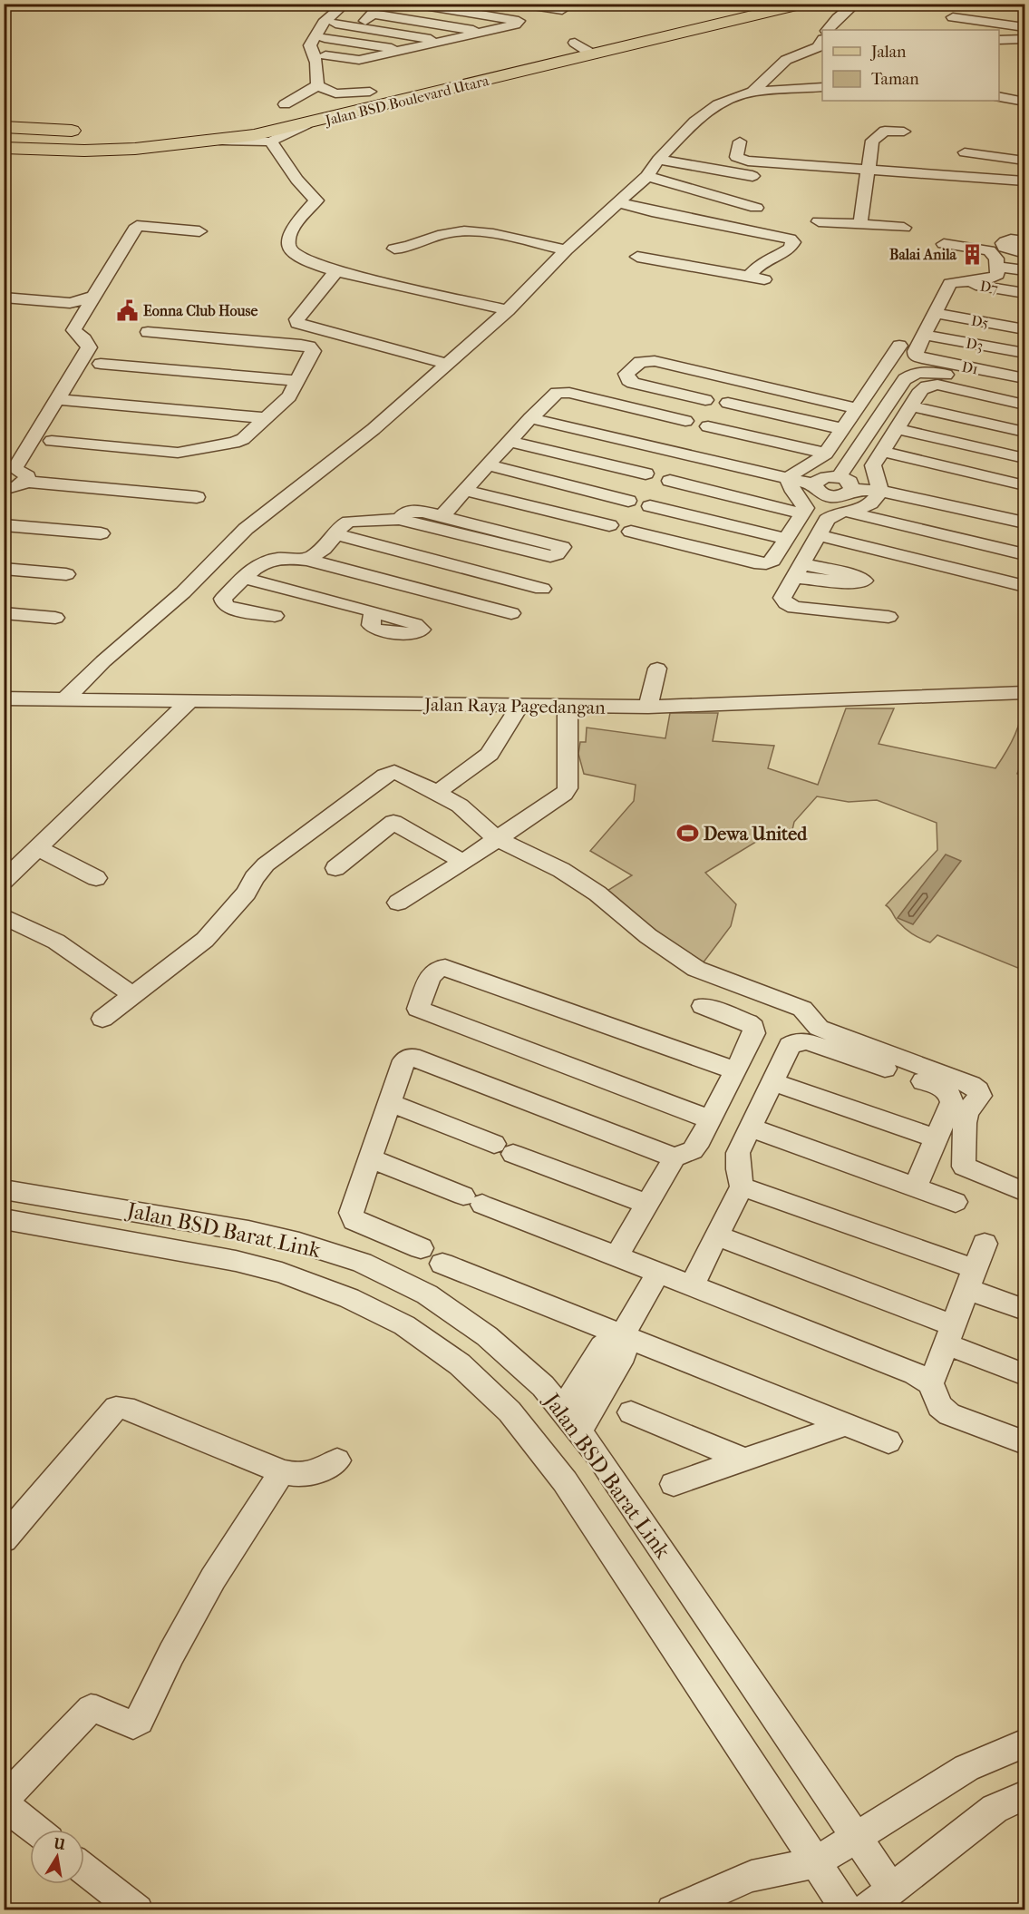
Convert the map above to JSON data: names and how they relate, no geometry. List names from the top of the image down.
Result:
{
  "streets": {
    "main road": ["Jalan BSD Boulevard Utara"],
    "street": [
      "D7",
      "D5",
      "D3",
      "D1",
      "Jalan Raya Pagedangan",
      "Jalan BSD Barat Link"
    ]
  },
  "crossings": [
    ["D3", "D1"]
  ],
  "places": {
    "building": ["Balai Anila"],
    "public building": ["Eonna Club House"],
    "sports": ["Dewa United"]
  },
  "legend": ["Jalan", "Taman"],
  "north": "top"
}
